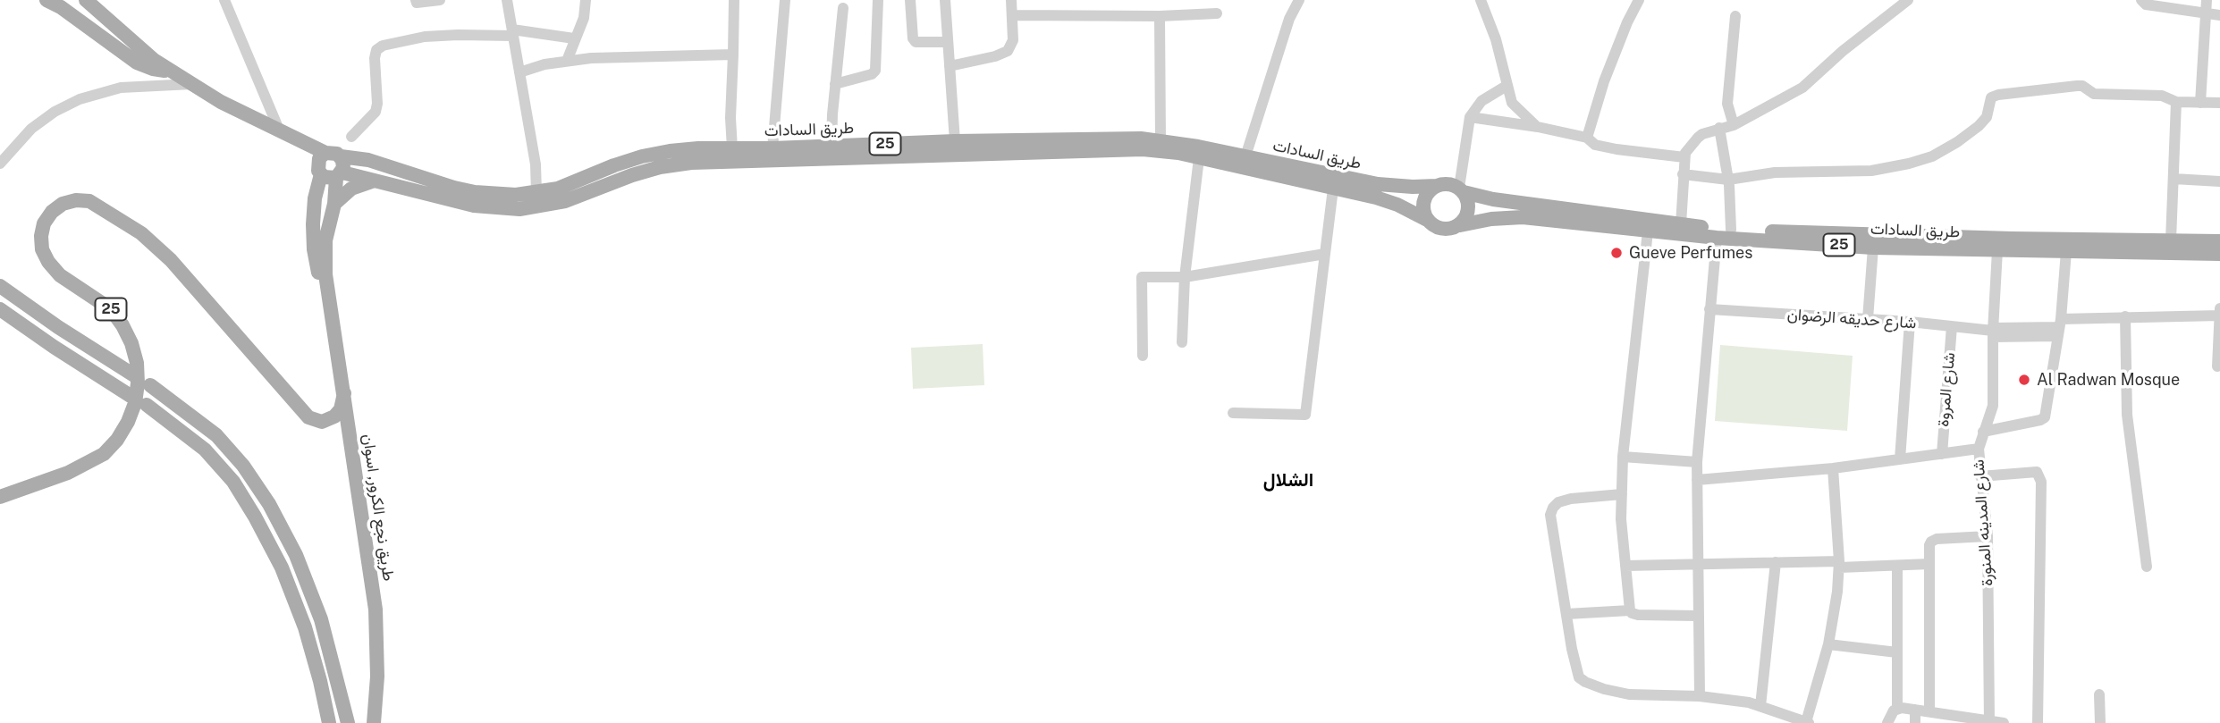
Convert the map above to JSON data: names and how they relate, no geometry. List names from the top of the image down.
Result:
{
  "streets": {
    "main road": ["طريق السادات", "25", "طريق نجع الكرور, اسوان"],
    "street": ["شارع حديقه الرضوان", "شارع المروة", "شارع المدينه المنورة"]
  },
  "crossings": [
    ["طريق السادات", "طريق نجع الكرور, اسوان"],
    ["طريق السادات", "شارع المدينه المنورة"],
    ["25", "طريق نجع الكرور, اسوان"],
    ["شارع حديقه الرضوان", "شارع المروة"],
    ["شارع حديقه الرضوان", "شارع المدينه المنورة"]
  ],
  "districts": ["الشلال"],
  "places": ["Gueve Perfumes", "Al Radwan Mosque"]
}
